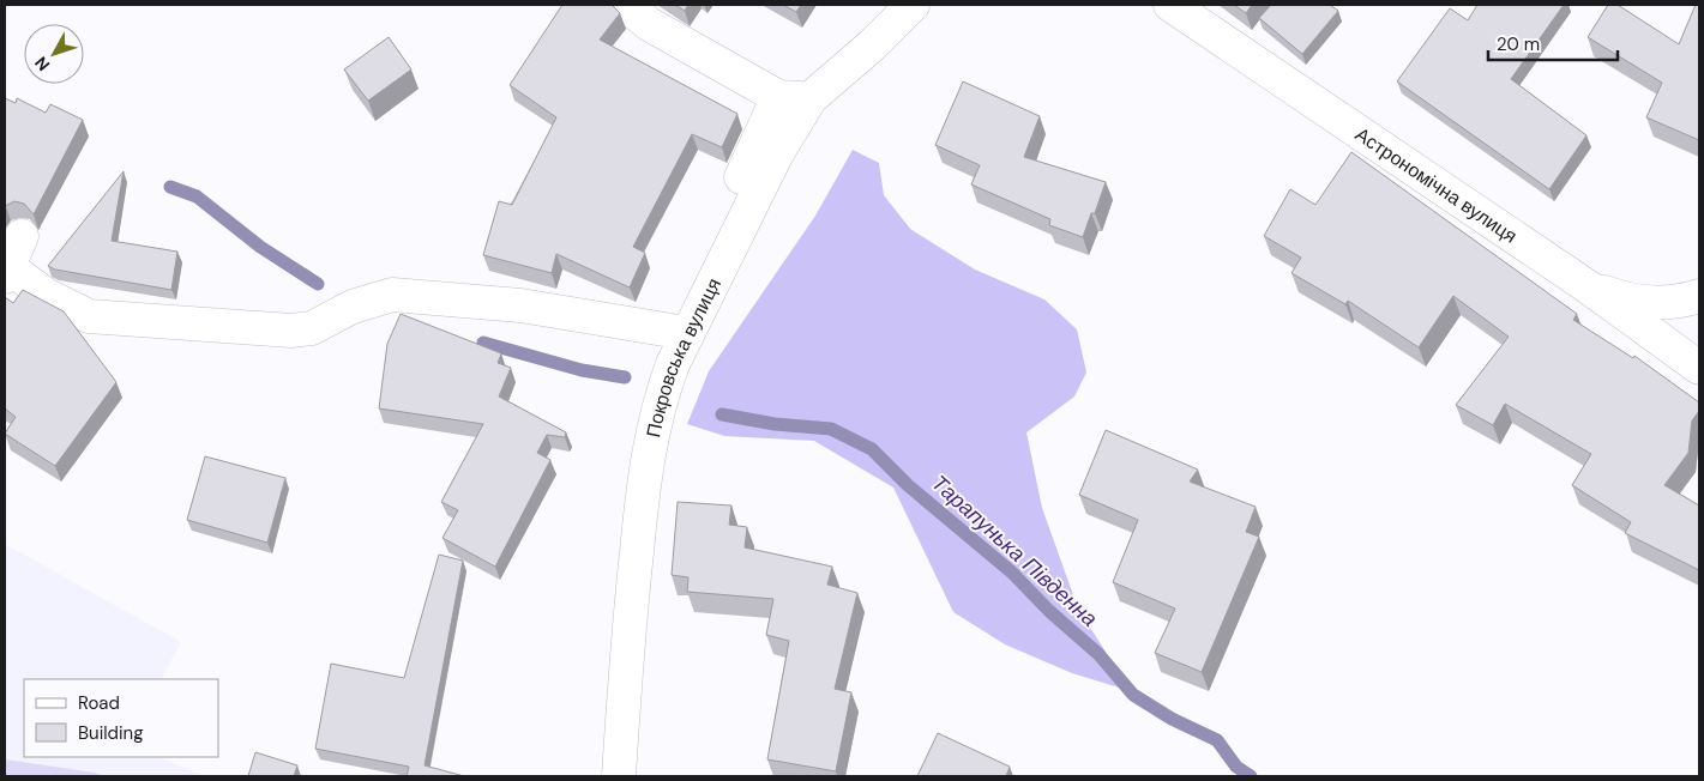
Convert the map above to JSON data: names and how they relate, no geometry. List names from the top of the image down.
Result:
{
  "streets": {
    "street": ["Астрономічна вулиця", "Покровська вулиця"]
  },
  "water": ["Тарапунька Південна"],
  "legend": ["Road", "Building"],
  "scale_bar": "20 m",
  "north": "bottom left"
}
